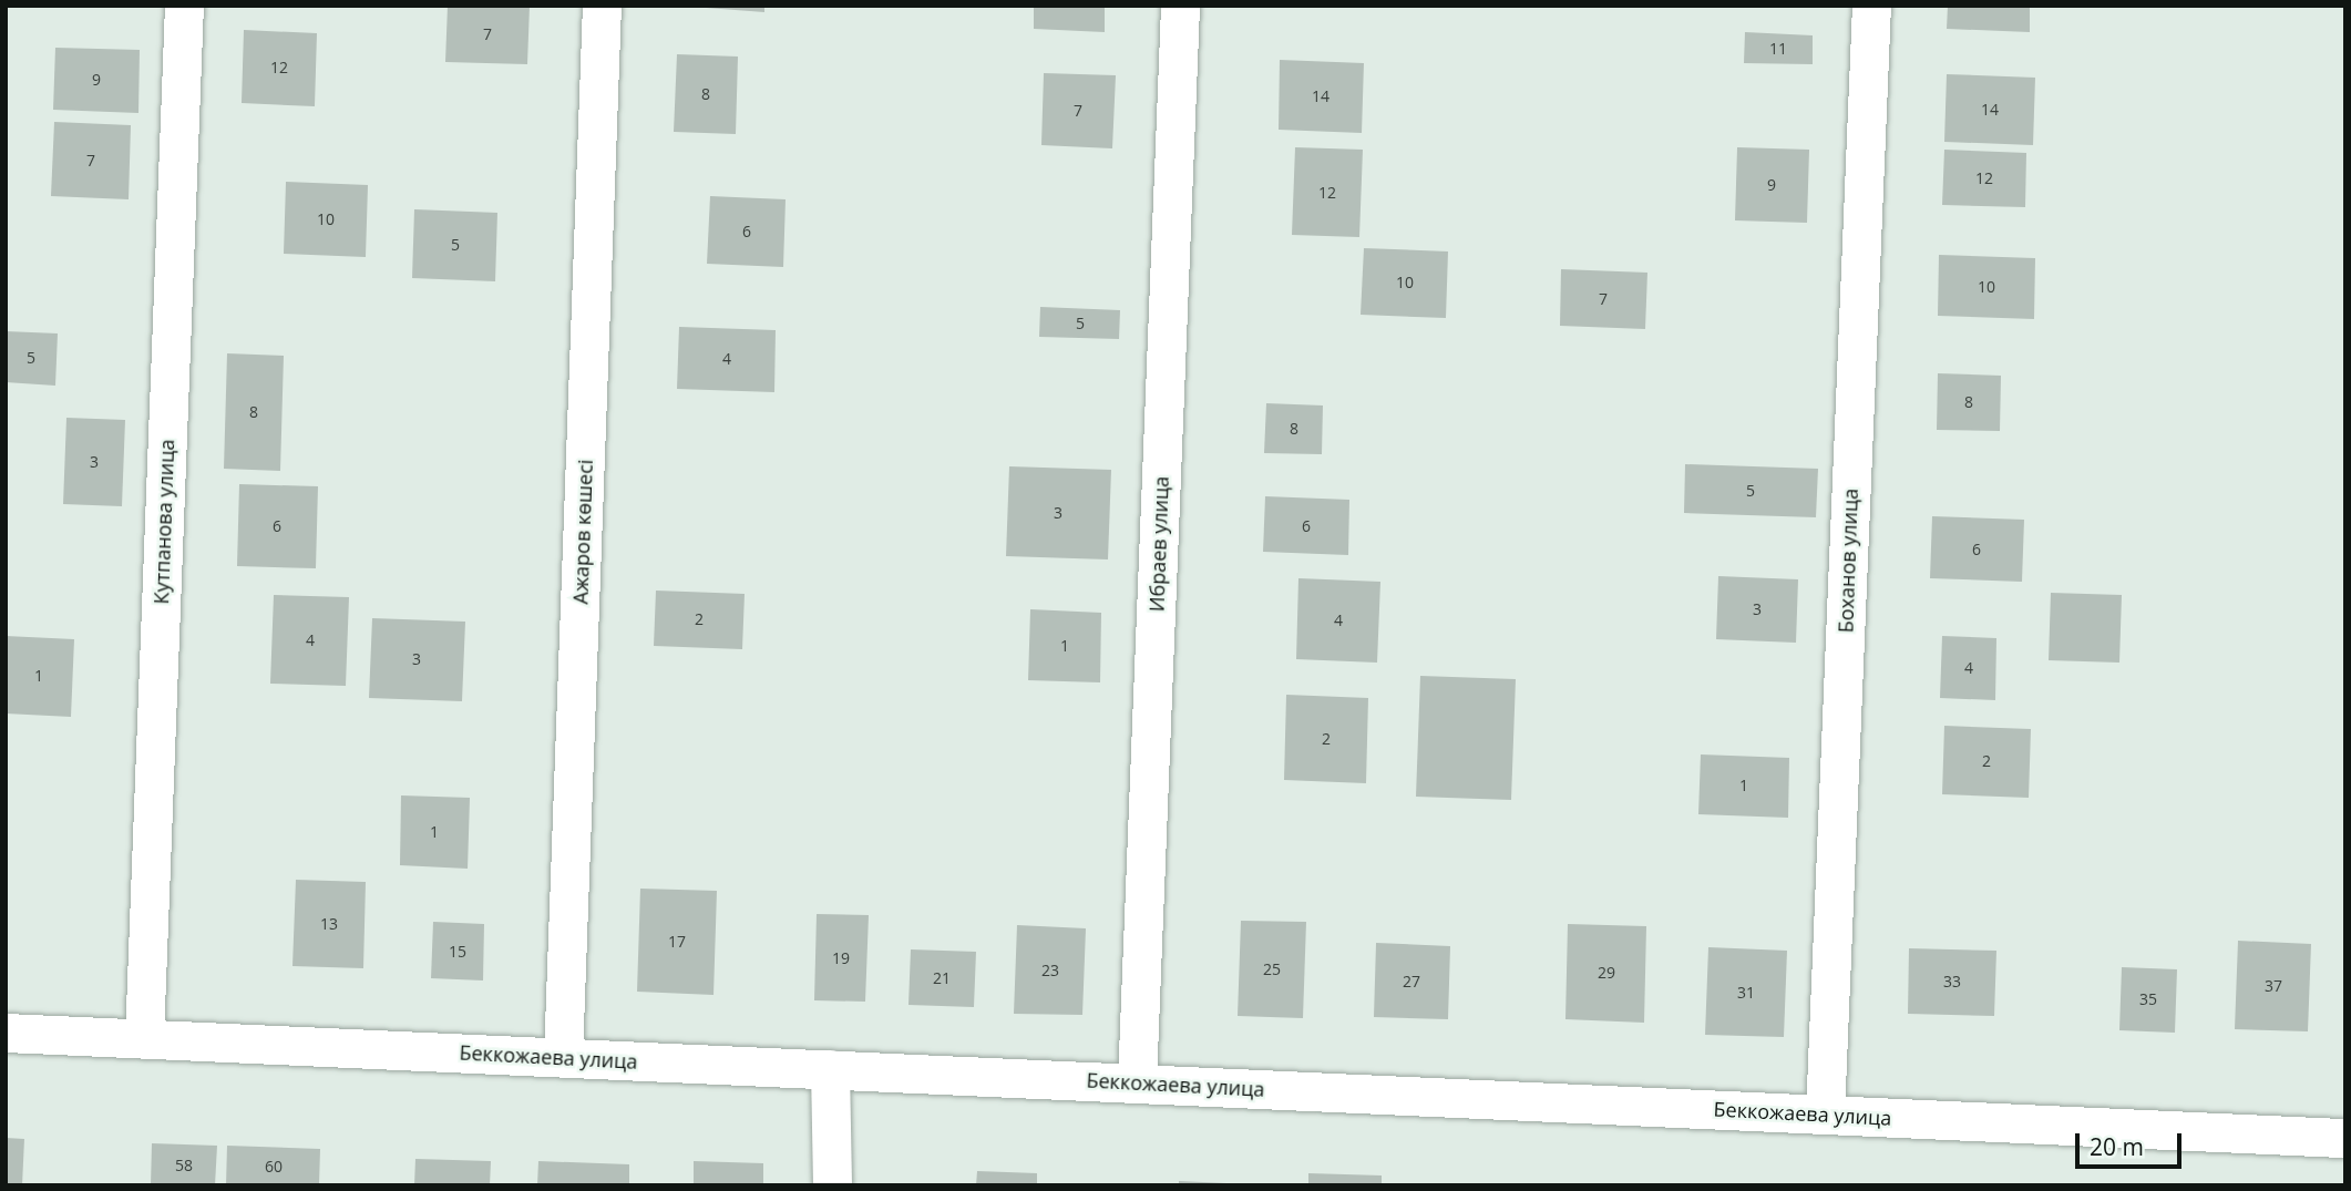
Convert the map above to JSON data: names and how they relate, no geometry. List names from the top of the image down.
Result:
{
  "streets": {
    "street": [
      "Кутпанова улица",
      "Ажаров көшесі",
      "Ибраев улица",
      "Боханов улица",
      "Беккожаева улица"
    ]
  },
  "crossings": [
    ["Кутпанова улица", "Беккожаева улица"],
    ["Ажаров көшесі", "Беккожаева улица"],
    ["Ибраев улица", "Беккожаева улица"],
    ["Боханов улица", "Беккожаева улица"]
  ],
  "house_numbers": [
    "7",
    "11",
    "12",
    "9",
    "8",
    "14",
    "14",
    "7",
    "7",
    "12",
    "9",
    "12",
    "10",
    "6",
    "5",
    "10",
    "10",
    "7",
    "5",
    "5",
    "4",
    "8",
    "8",
    "8",
    "3",
    "5",
    "3",
    "6",
    "6",
    "6",
    "3",
    "2",
    "4",
    "4",
    "1",
    "3",
    "4",
    "1",
    "2",
    "2",
    "1",
    "1",
    "13",
    "17",
    "15",
    "19",
    "25",
    "23",
    "29",
    "21",
    "27",
    "33",
    "37",
    "31",
    "35",
    "58",
    "60"
  ],
  "scale_bar": "20 m"
}
